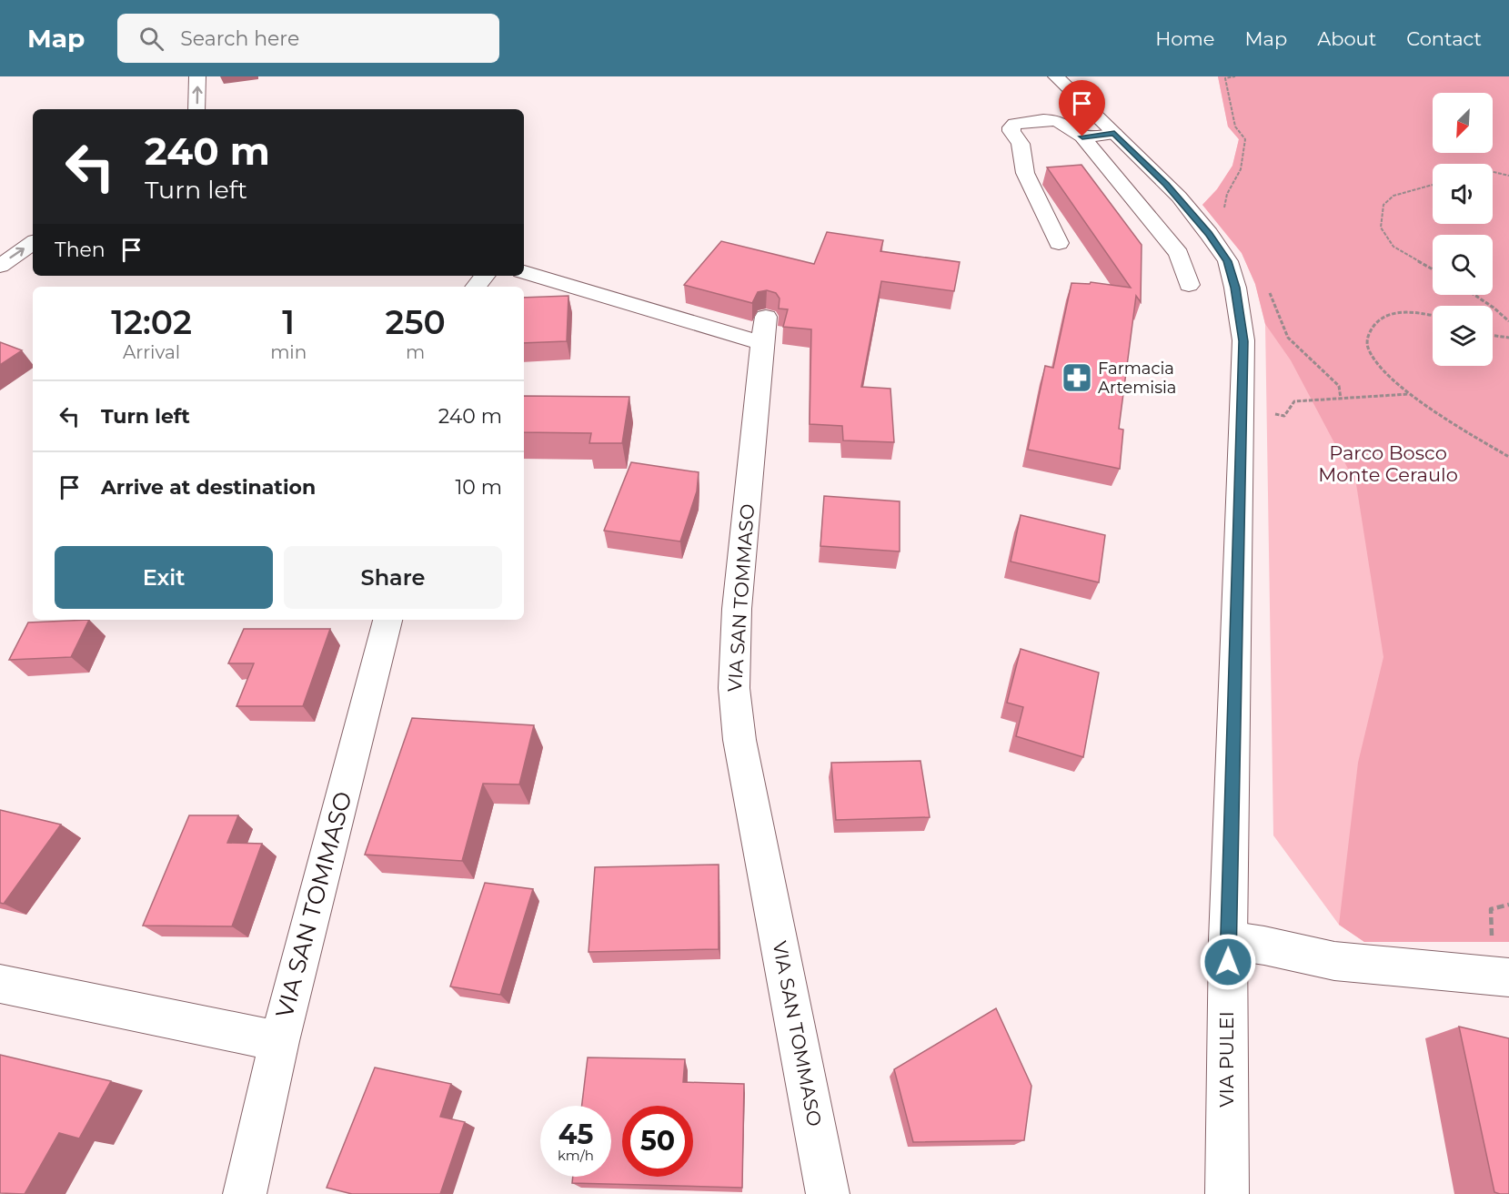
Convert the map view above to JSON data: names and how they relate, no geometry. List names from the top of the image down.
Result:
{
  "streets": {
    "street": ["VIA SAN TOMMASO", "VIA PULEI"]
  },
  "parks": ["Parco Bosco Monte Ceraulo"],
  "places": {
    "pharmacy": ["Farmacia Artemisia"]
  },
  "north": "bottom left",
  "page": {
    "header": "Map",
    "search": "Search here",
    "nav": [
      "Home",
      "Map",
      "About",
      "Contact"
    ],
    "turn": ["240 m", "Turn left"],
    "then": "Then",
    "eta": [
      "12:02",
      "Arrival",
      "1",
      "min",
      "250",
      "m"
    ],
    "list": [
      {
        "name": "Turn left",
        "value": "240 m"
      },
      {
        "name": "Arrive at destination",
        "value": "10 m"
      }
    ],
    "buttons": ["Exit", "Share"],
    "speed": "45 km/h",
    "limit": "50"
  }
}
